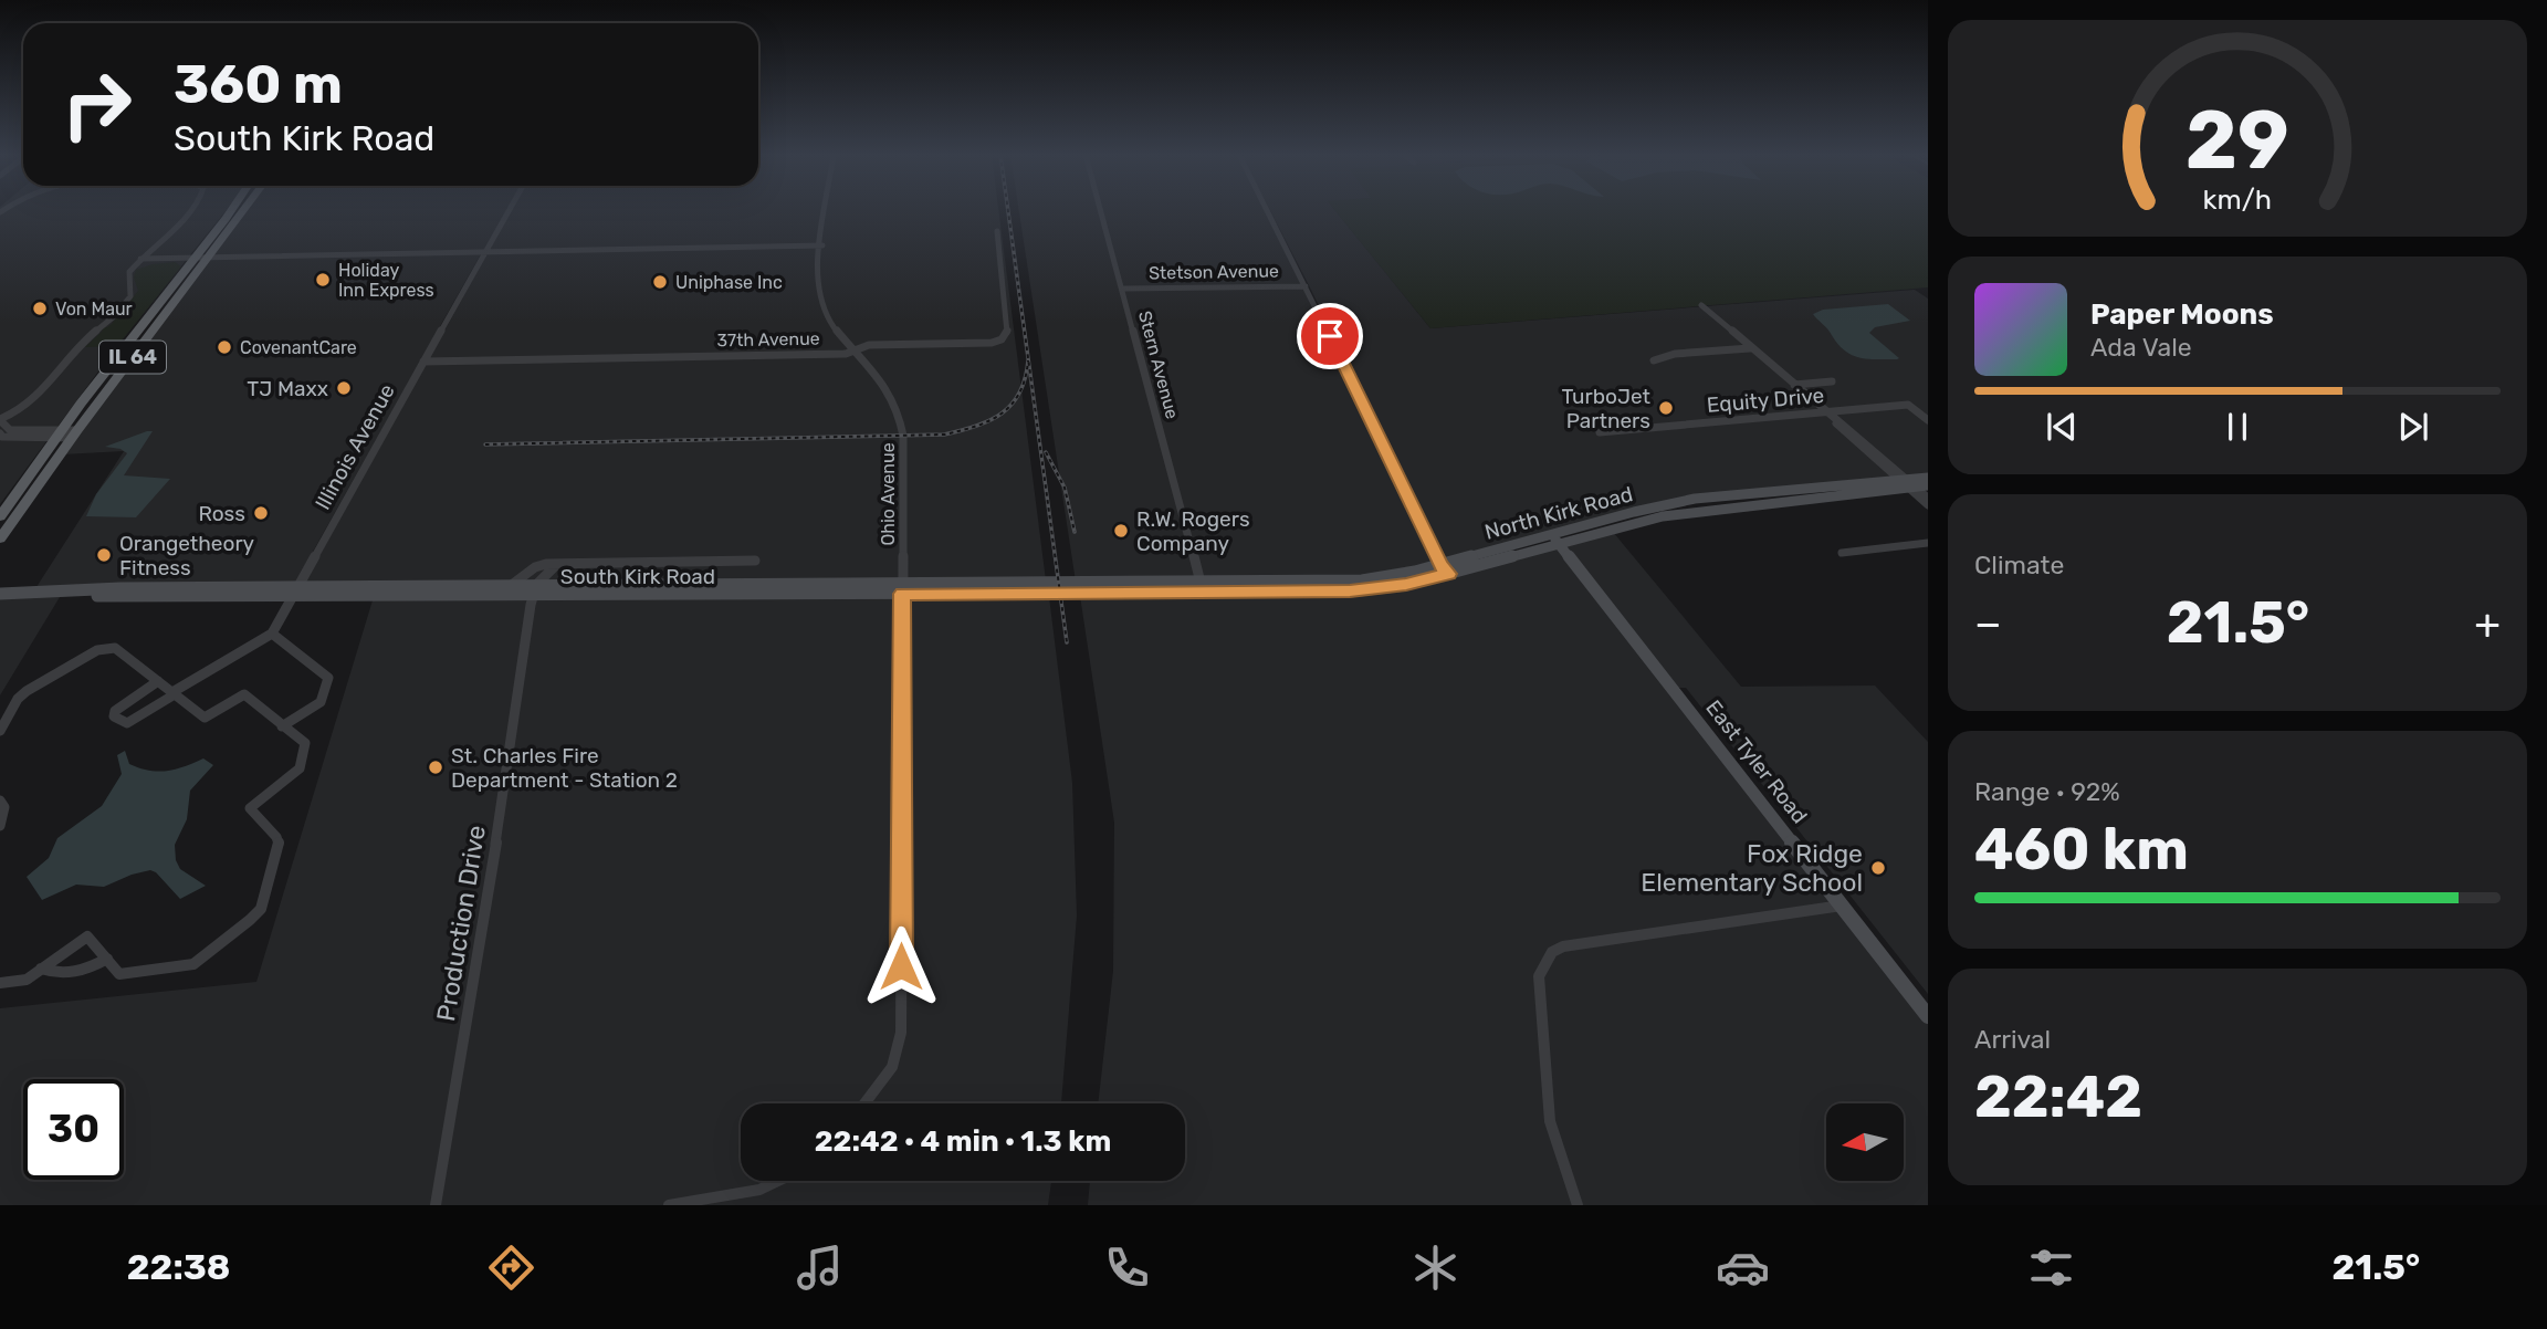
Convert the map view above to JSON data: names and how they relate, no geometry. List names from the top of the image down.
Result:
{
  "streets": {
    "main road": [
      "IL 64",
      "North Kirk Road",
      "South Kirk Road",
      "East Tyler Road"
    ],
    "street": [
      "Stetson Avenue",
      "37th Avenue",
      "Stern Avenue",
      "Equity Drive",
      "Illinois Avenue",
      "Ohio Avenue",
      "Production Drive"
    ]
  },
  "crossings": [
    ["Stetson Avenue", "Stern Avenue"],
    ["37th Avenue", "Illinois Avenue"],
    ["37th Avenue", "Ohio Avenue"],
    ["Stern Avenue", "North Kirk Road"],
    ["Stern Avenue", "South Kirk Road"],
    ["Illinois Avenue", "South Kirk Road"],
    ["Ohio Avenue", "South Kirk Road"],
    ["North Kirk Road", "South Kirk Road"],
    ["North Kirk Road", "East Tyler Road"],
    ["South Kirk Road", "Production Drive"]
  ],
  "places": [
    "Holiday Inn Express",
    "Uniphase Inc",
    "Von Maur",
    "CovenantCare",
    "TJ Maxx",
    "TurboJet Partners",
    "Ross",
    "R.W. Rogers Company",
    "Orangetheory Fitness",
    "St. Charles Fire Department - Station 2",
    "Fox Ridge Elementary School"
  ],
  "north": "left",
  "page": {
    "turn": ["360 m", "South Kirk Road"],
    "song": ["Paper Moons", "Ada Vale"],
    "tile": [
      "Climate",
      ["Range · 92%", "460 km"],
      ["Arrival", "22:42"]
    ],
    "heat": ["−", "21.5°", "+"],
    "limit": "30",
    "trip": "22:42 · 4 min · 1.3 km",
    "tabs": ["22:38", "21.5°"],
    "gauge": ["29", "km/h"]
  }
}
